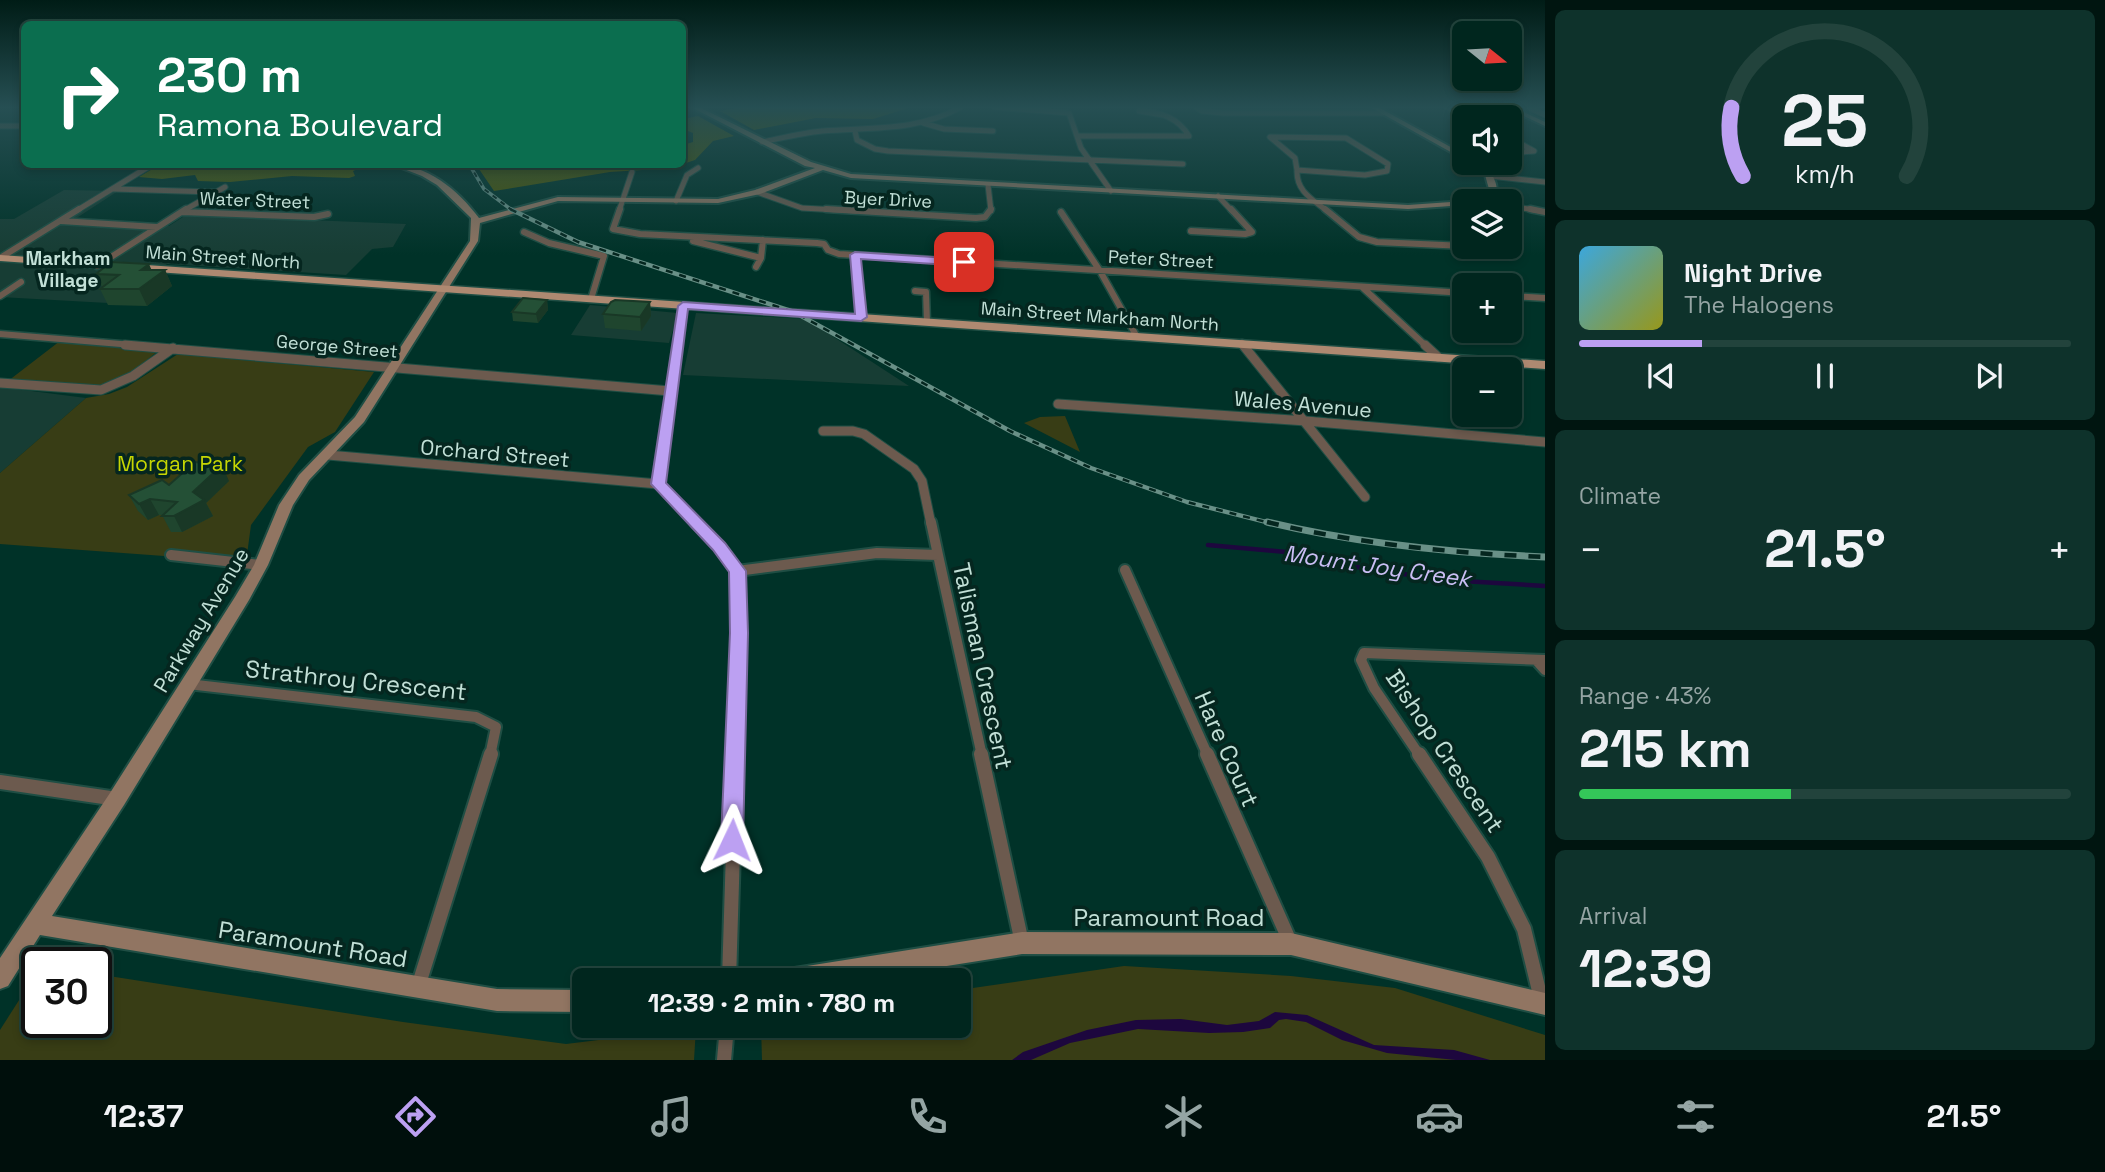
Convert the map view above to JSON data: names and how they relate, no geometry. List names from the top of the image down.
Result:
{
  "streets": {
    "main road": ["Main Street North", "Main Street Markham North"],
    "street": [
      "Byer Drive",
      "Water Street",
      "Peter Street",
      "George Street",
      "Wales Avenue",
      "Orchard Street",
      "Parkway Avenue",
      "Talisman Crescent",
      "Strathroy Crescent",
      "Hare Court",
      "Bishop Crescent",
      "Paramount Road"
    ]
  },
  "crossings": [
    ["Main Street North", "Main Street Markham North"],
    ["Main Street North", "Parkway Avenue"],
    ["Main Street Markham North", "Parkway Avenue"],
    ["George Street", "Parkway Avenue"],
    ["Orchard Street", "Parkway Avenue"],
    ["Parkway Avenue", "Strathroy Crescent"],
    ["Parkway Avenue", "Paramount Road"],
    ["Talisman Crescent", "Paramount Road"],
    ["Strathroy Crescent", "Paramount Road"],
    ["Hare Court", "Paramount Road"],
    ["Bishop Crescent", "Paramount Road"]
  ],
  "districts": ["Markham Village"],
  "water": ["Mount Joy Creek"],
  "parks": ["Morgan Park"],
  "north": "right",
  "page": {
    "map_buttons": ["+", "−"],
    "turn": ["230 m", "Ramona Boulevard"],
    "song": ["Night Drive", "The Halogens"],
    "tile": [
      "Climate",
      ["Range · 43%", "215 km"],
      ["Arrival", "12:39"]
    ],
    "heat": ["−", "21.5°", "+"],
    "limit": "30",
    "trip": "12:39 · 2 min · 780 m",
    "tabs": ["12:37", "21.5°"],
    "gauge": ["25", "km/h"]
  }
}
